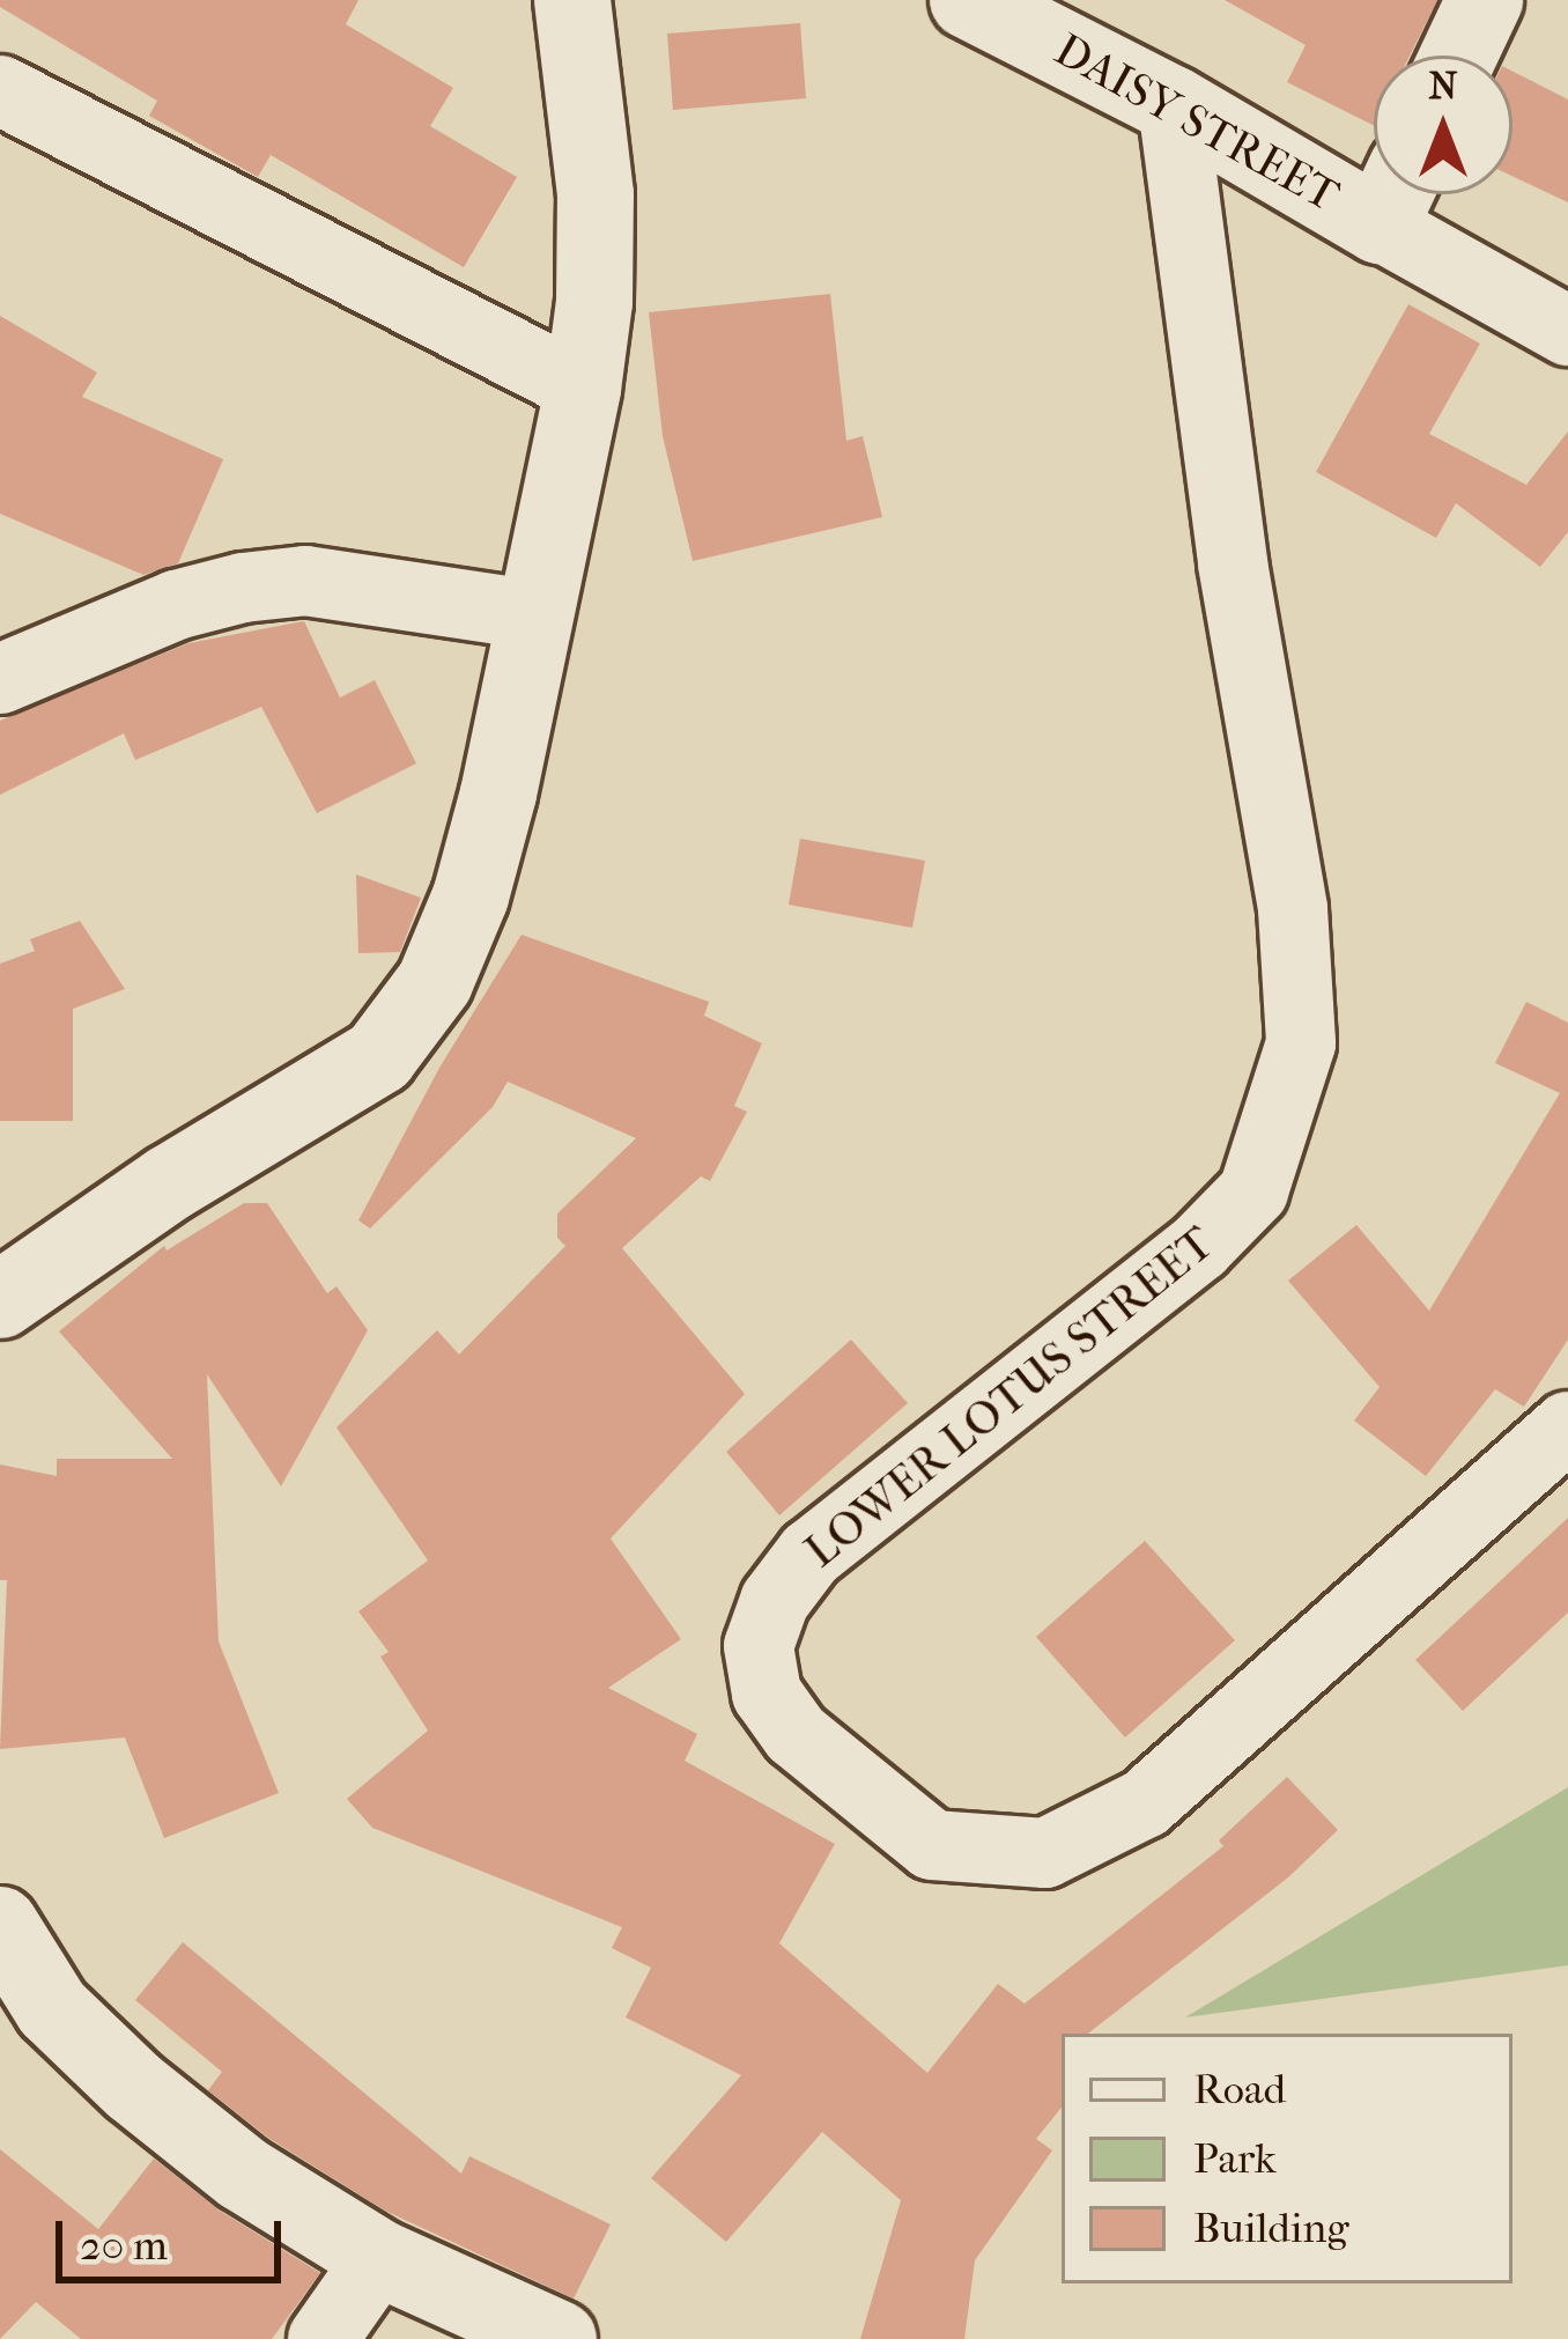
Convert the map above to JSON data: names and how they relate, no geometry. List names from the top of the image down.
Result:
{
  "streets": {
    "street": ["DAISY STREET", "LOWER LOTUS STREET"]
  },
  "crossings": [
    ["DAISY STREET", "LOWER LOTUS STREET"]
  ],
  "legend": ["Road", "Park", "Building"],
  "scale_bar": "20 m",
  "north": "top"
}
